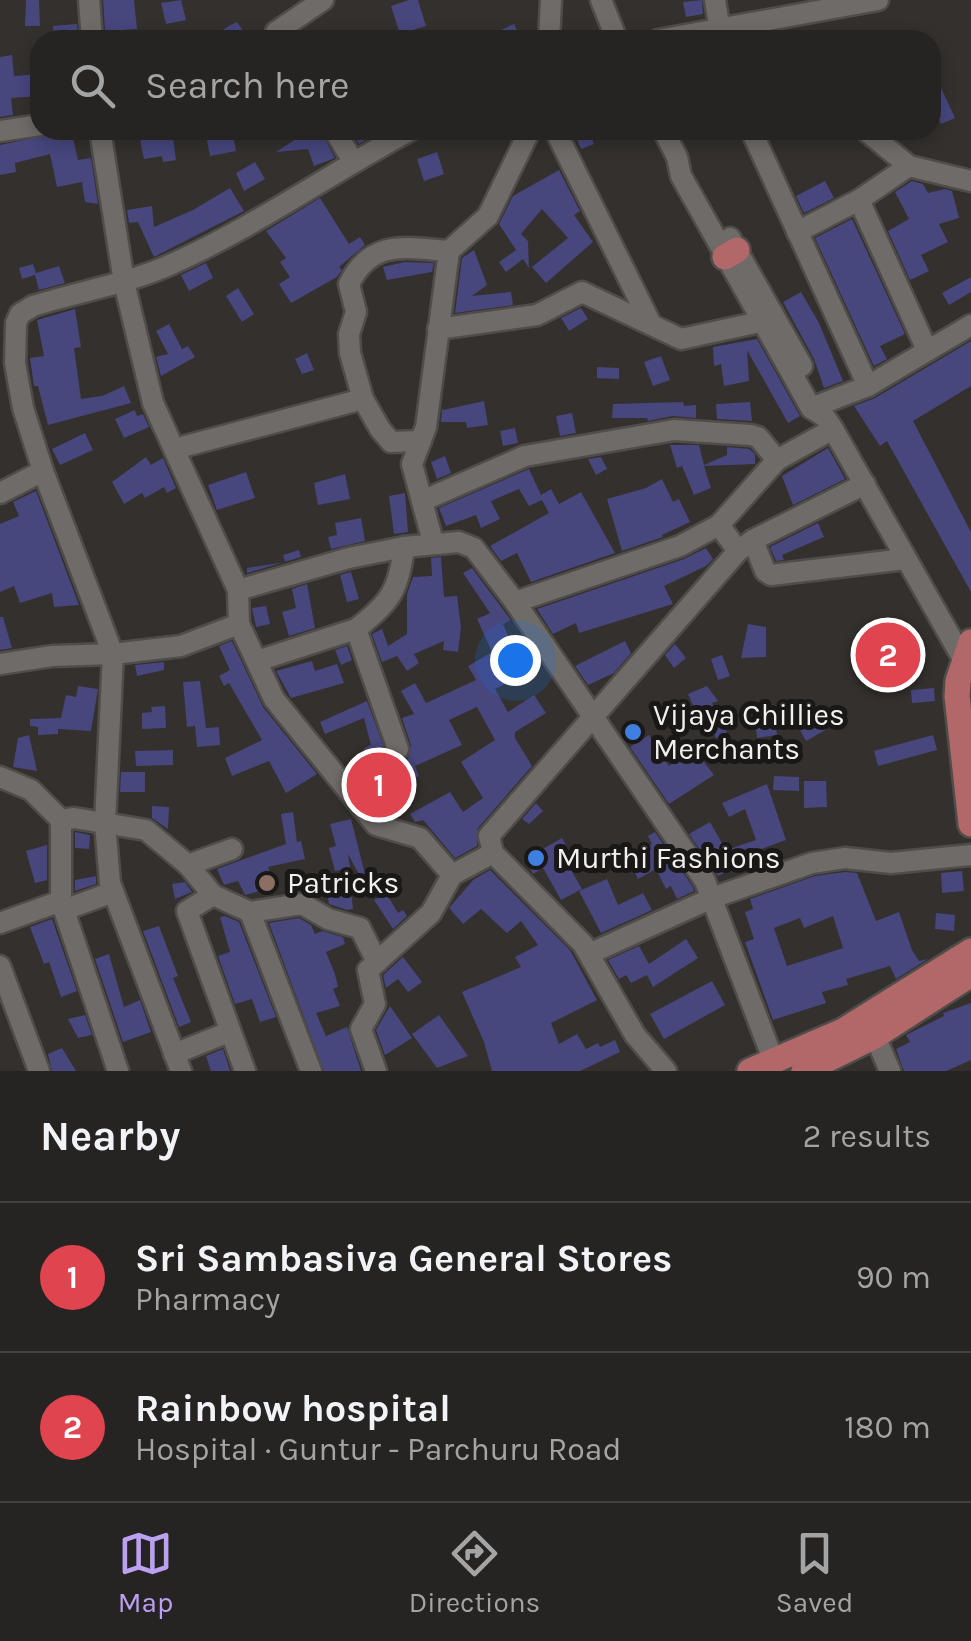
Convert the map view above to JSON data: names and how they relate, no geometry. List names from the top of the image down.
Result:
{
  "places": ["Vijaya Chillies Merchants", "Murthi Fashions", "Patricks"],
  "page": {
    "search": "Search here",
    "pins": ["2", "1"],
    "heading": ["Nearby", "2 results"],
    "list": [
      {
        "mark": "1",
        "name": "Sri Sambasiva General Stores",
        "note": "Pharmacy",
        "value": "90 m"
      },
      {
        "mark": "2",
        "name": "Rainbow hospital",
        "note": "Hospital · Guntur - Parchuru Road",
        "value": "180 m"
      }
    ],
    "nav": ["Map", "Directions", "Saved"]
  }
}
